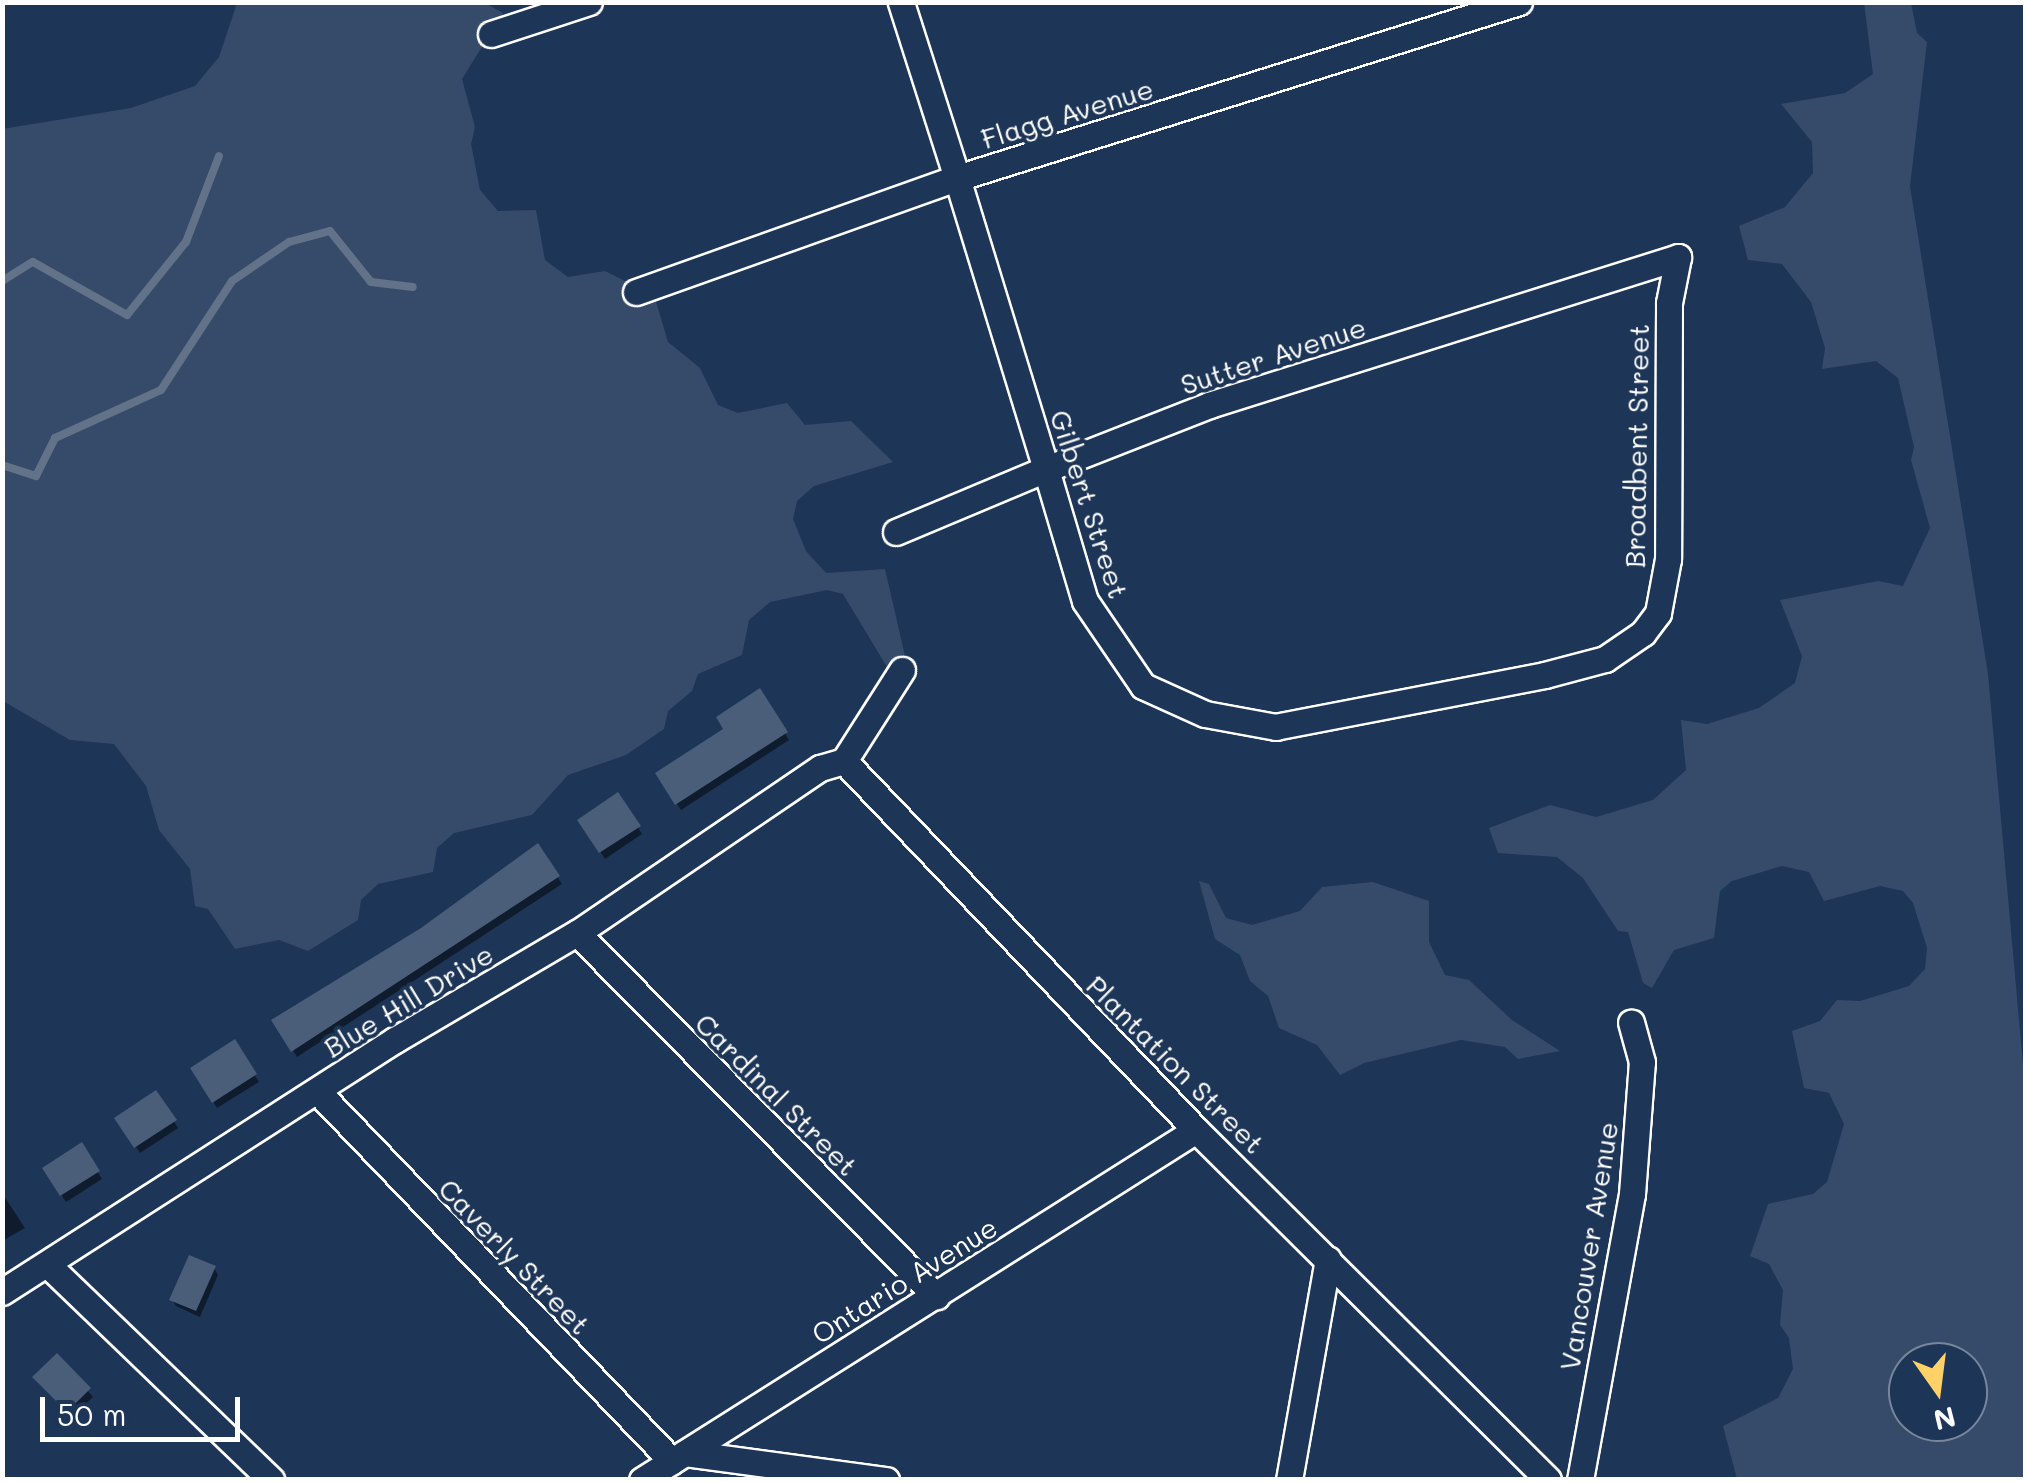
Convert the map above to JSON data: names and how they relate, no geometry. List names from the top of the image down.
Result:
{
  "streets": {
    "street": [
      "Flagg Avenue",
      "Sutter Avenue",
      "Broadbent Street",
      "Gilbert Street",
      "Blue Hill Drive",
      "Plantation Street",
      "Cardinal Street",
      "Vancouver Avenue",
      "Caverly Street",
      "Ontario Avenue"
    ]
  },
  "crossings": [
    ["Flagg Avenue", "Gilbert Street"],
    ["Sutter Avenue", "Broadbent Street"],
    ["Sutter Avenue", "Gilbert Street"],
    ["Broadbent Street", "Gilbert Street"],
    ["Blue Hill Drive", "Plantation Street"],
    ["Blue Hill Drive", "Cardinal Street"],
    ["Blue Hill Drive", "Caverly Street"],
    ["Plantation Street", "Ontario Avenue"],
    ["Cardinal Street", "Ontario Avenue"],
    ["Caverly Street", "Ontario Avenue"]
  ],
  "scale_bar": "50 m",
  "north": "bottom"
}
